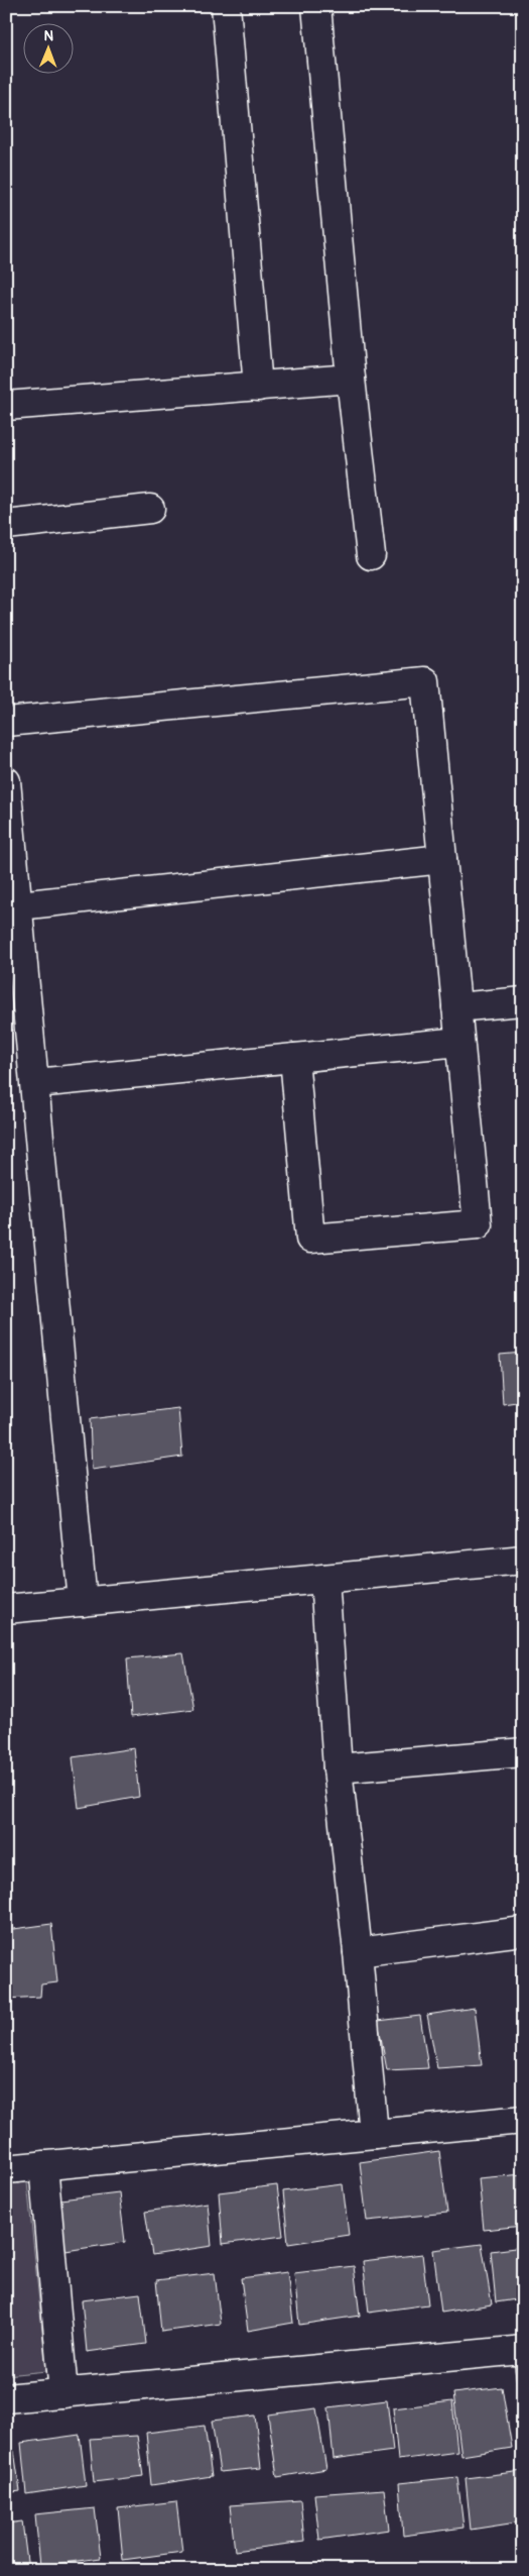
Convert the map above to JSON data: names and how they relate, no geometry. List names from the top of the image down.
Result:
{
  "north": "top"
}
